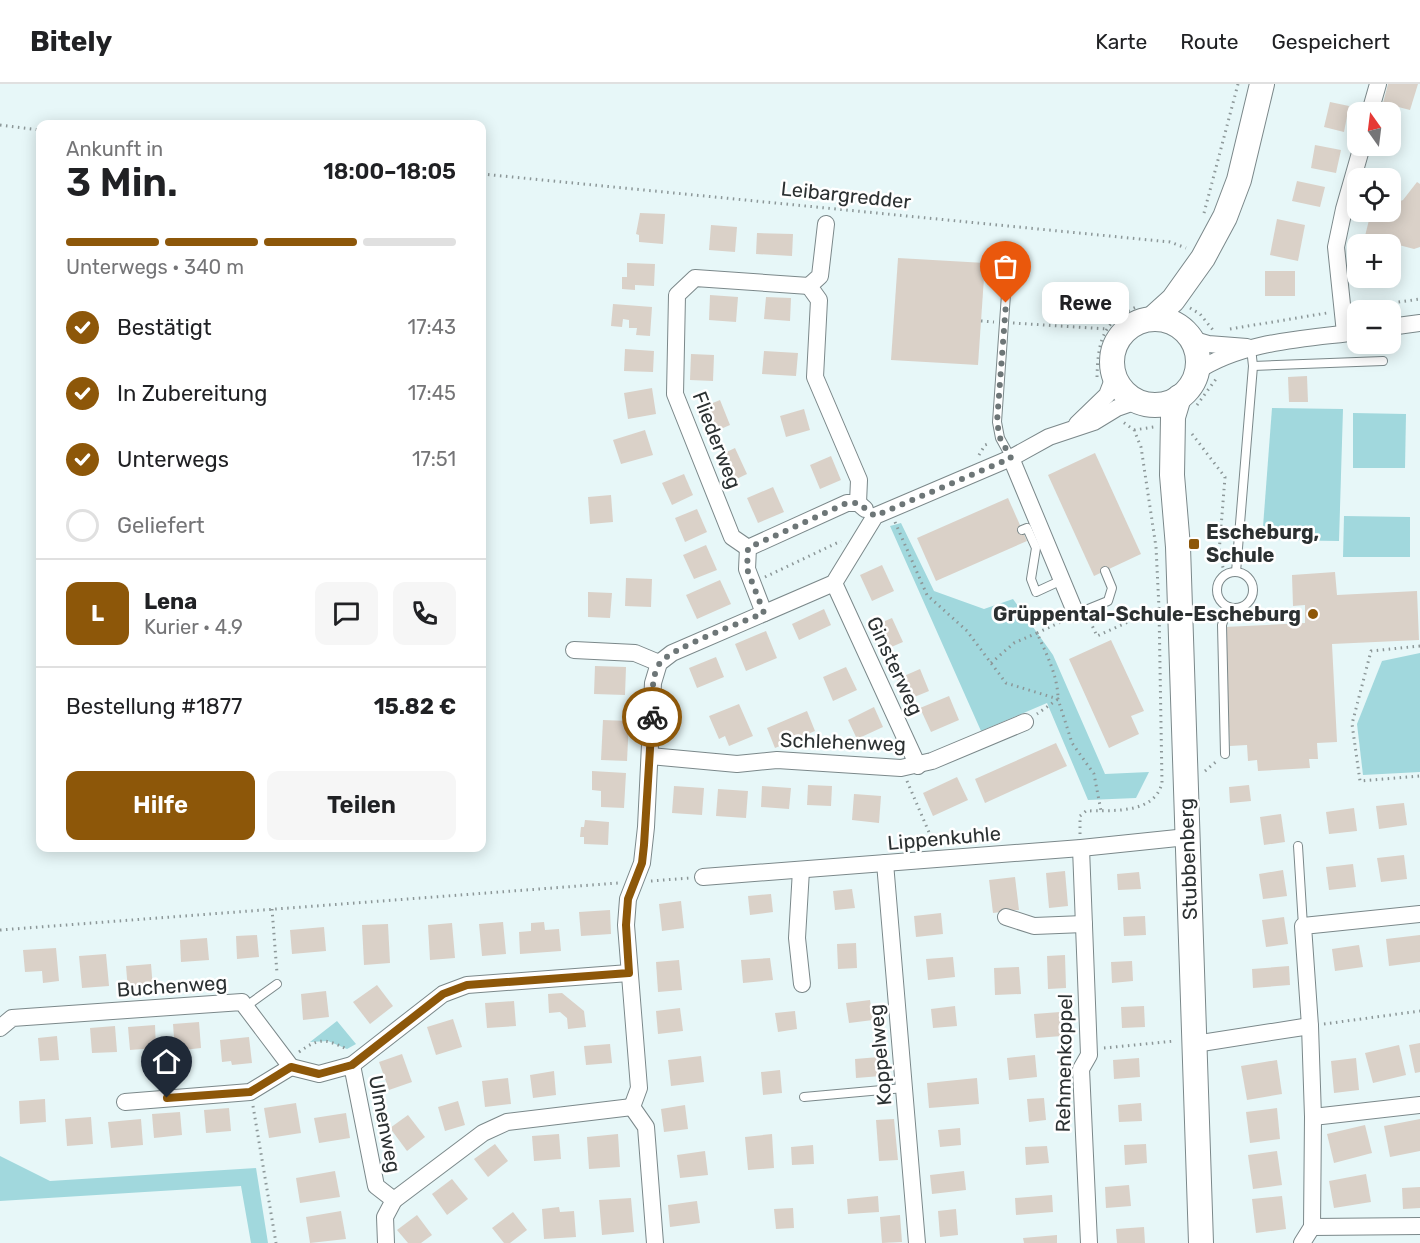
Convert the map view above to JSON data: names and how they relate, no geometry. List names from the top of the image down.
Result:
{
  "streets": {
    "main road": ["Stubbenberg"],
    "street": [
      "Fliederweg",
      "Ginsterweg",
      "Schlehenweg",
      "Lippenkuhle",
      "Buchenweg",
      "Koppelweg",
      "Rehmenkoppel",
      "Ulmenweg"
    ],
    "path": ["Leibargredder"]
  },
  "crossings": [
    ["Ginsterweg", "Schlehenweg"],
    ["Lippenkuhle", "Stubbenberg"],
    ["Lippenkuhle", "Koppelweg"],
    ["Lippenkuhle", "Rehmenkoppel"],
    ["Buchenweg", "Ulmenweg"]
  ],
  "places": {
    "other": ["Rewe", "Grüppental-Schule-Escheburg"],
    "transit": ["Escheburg, Schule"]
  },
  "north": "top",
  "page": {
    "header": "Bitely",
    "nav": ["Karte", "Route", "Gespeichert"],
    "map_buttons": ["+", "−"],
    "heading": ["3 Min.", "Ankunft in", "18:00–18:05"],
    "panel": [
      "Lena",
      "Kurier · 4.9",
      "Bestellung #1877",
      "15.82 €"
    ],
    "bar": "Unterwegs · 340 m",
    "bubble": "Rewe",
    "list": [
      ["Bestätigt", "17:43"],
      ["In Zubereitung", "17:45"],
      ["Unterwegs", "17:51"],
      "Geliefert"
    ],
    "round": "L",
    "buttons": ["Hilfe", "Teilen"]
  }
}
